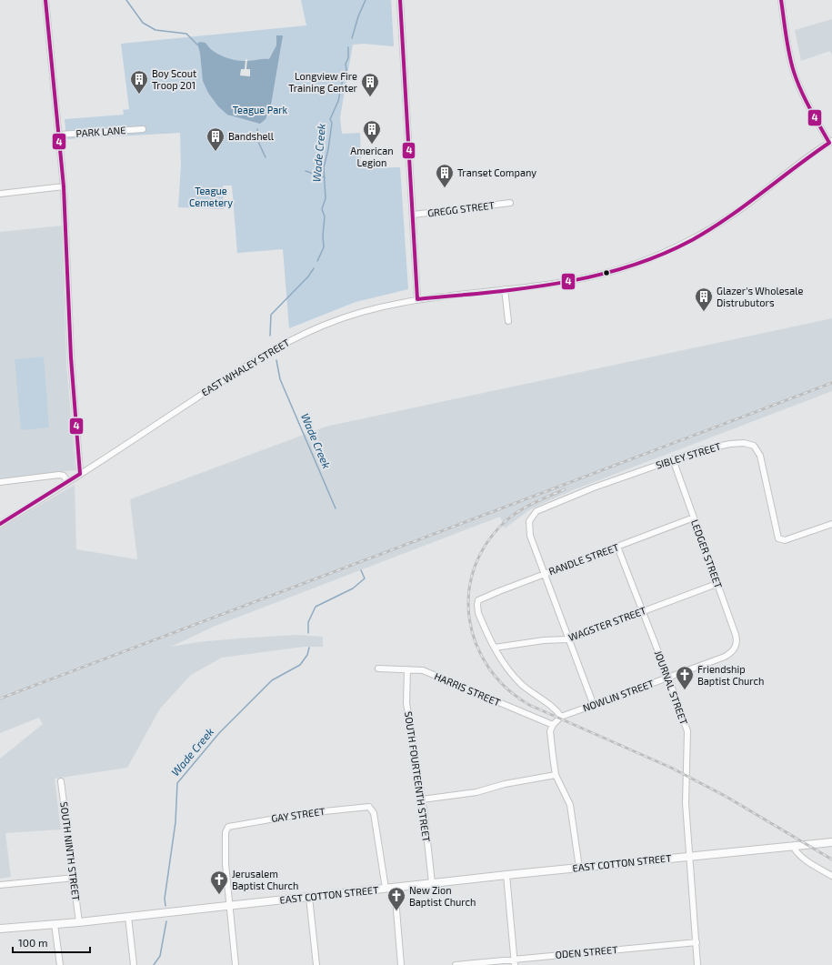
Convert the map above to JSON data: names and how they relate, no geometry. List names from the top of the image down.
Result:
{
  "streets": {
    "main road": ["EAST COTTON STREET"],
    "street": [
      "PARK LANE",
      "GREGG STREET",
      "EAST WHALEY STREET",
      "SIBLEY STREET",
      "LEDGER STREET",
      "RANDLE STREET",
      "WAGSTER STREET",
      "JOURNAL STREET",
      "HARRIS STREET",
      "NOWLIN STREET",
      "SOUTH FOURTEENTH STREET",
      "GAY STREET",
      "SOUTH NINTH STREET",
      "ODEN STREET"
    ]
  },
  "crossings": [
    ["SIBLEY STREET", "LEDGER STREET"],
    ["SIBLEY STREET", "RANDLE STREET"],
    ["LEDGER STREET", "RANDLE STREET"],
    ["LEDGER STREET", "WAGSTER STREET"],
    ["LEDGER STREET", "NOWLIN STREET"],
    ["RANDLE STREET", "WAGSTER STREET"],
    ["RANDLE STREET", "JOURNAL STREET"],
    ["WAGSTER STREET", "JOURNAL STREET"],
    ["JOURNAL STREET", "NOWLIN STREET"],
    ["JOURNAL STREET", "EAST COTTON STREET"],
    ["JOURNAL STREET", "ODEN STREET"],
    ["HARRIS STREET", "SOUTH FOURTEENTH STREET"],
    ["SOUTH FOURTEENTH STREET", "EAST COTTON STREET"],
    ["GAY STREET", "EAST COTTON STREET"],
    ["SOUTH NINTH STREET", "EAST COTTON STREET"]
  ],
  "water": ["Wade Creek"],
  "parks": ["Teague Park", "Teague Cemetery"],
  "places": {
    "building": [
      "Boy Scout Troop 201",
      "Longview Fire Training Center",
      "American Legion",
      "Bandshell",
      "Transet Company",
      "Glazer's Wholesale Distrubutors"
    ],
    "church": ["Friendship Baptist Church", "Jerusalem Baptist Church", "New Zion Baptist Church"]
  },
  "lines": ["transit line 4"],
  "scale_bar": "100 m"
}
